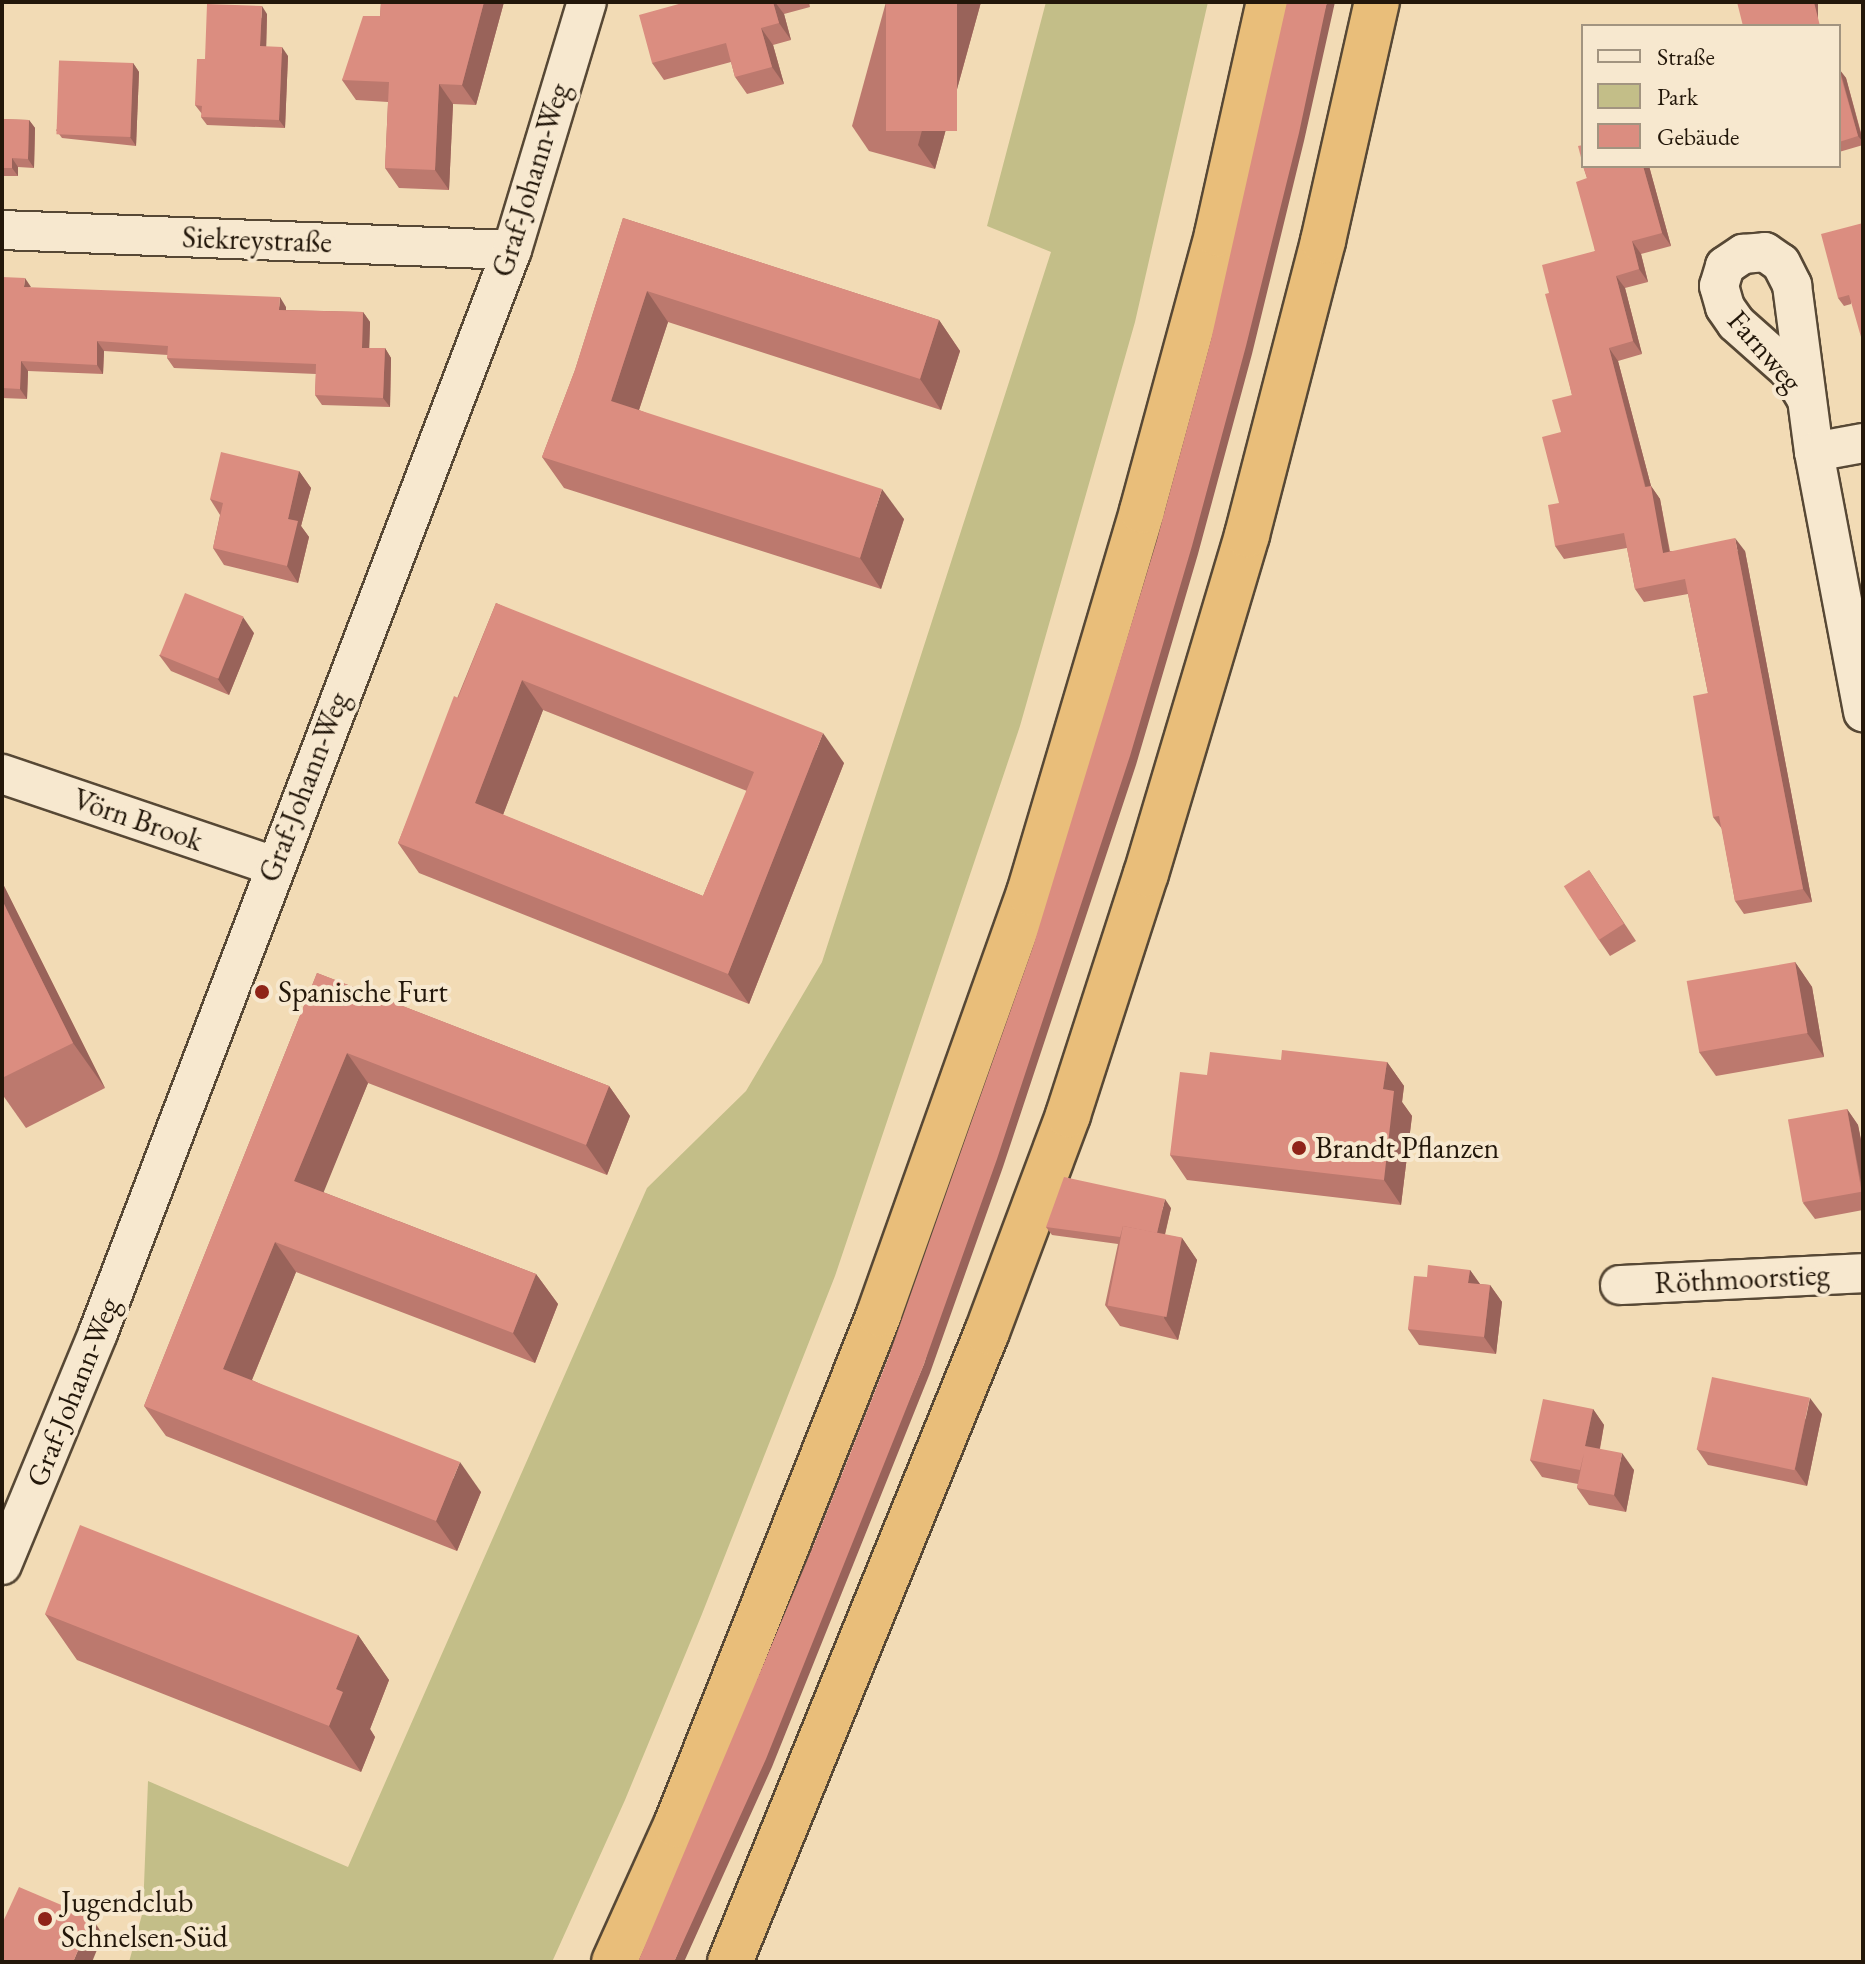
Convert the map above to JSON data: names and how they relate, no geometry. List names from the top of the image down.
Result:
{
  "streets": {
    "street": [
      "Graf-Johann-Weg",
      "Siekreystraße",
      "Farnweg",
      "Vörn Brook",
      "Röthmoorstieg"
    ]
  },
  "crossings": [
    ["Graf-Johann-Weg", "Siekreystraße"],
    ["Graf-Johann-Weg", "Vörn Brook"]
  ],
  "places": ["Spanische Furt", "Brandt Pflanzen", "Jugendclub Schnelsen-Süd"],
  "legend": ["Straße", "Park", "Gebäude"]
}
